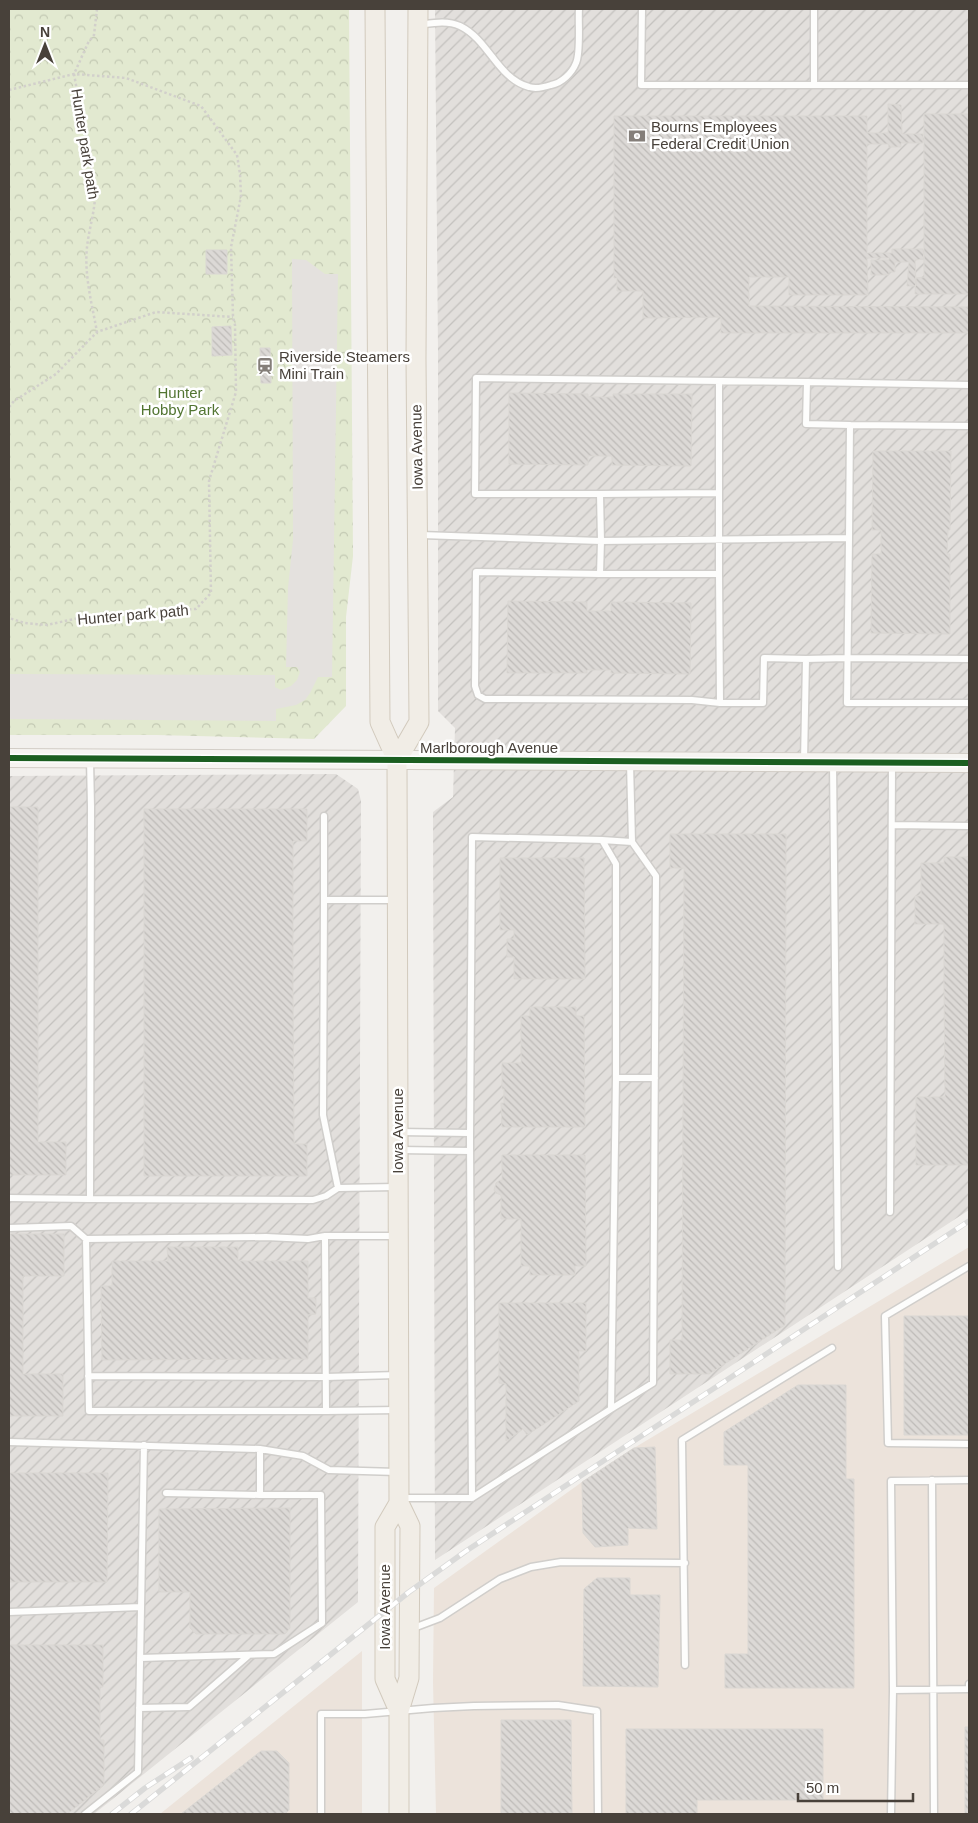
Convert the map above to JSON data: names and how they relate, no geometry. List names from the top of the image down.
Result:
{
  "streets": {
    "main road": ["Iowa Avenue"],
    "street": ["Marlborough Avenue"],
    "path": ["Hunter park path"]
  },
  "crossings": [
    ["Iowa Avenue", "Marlborough Avenue"]
  ],
  "parks": ["Hunter Hobby Park"],
  "places": {
    "bank": ["Bourns Employees Federal Credit Union"],
    "station": ["Riverside Steamers Mini Train"]
  },
  "scale_bar": "50 m",
  "north": "top"
}
